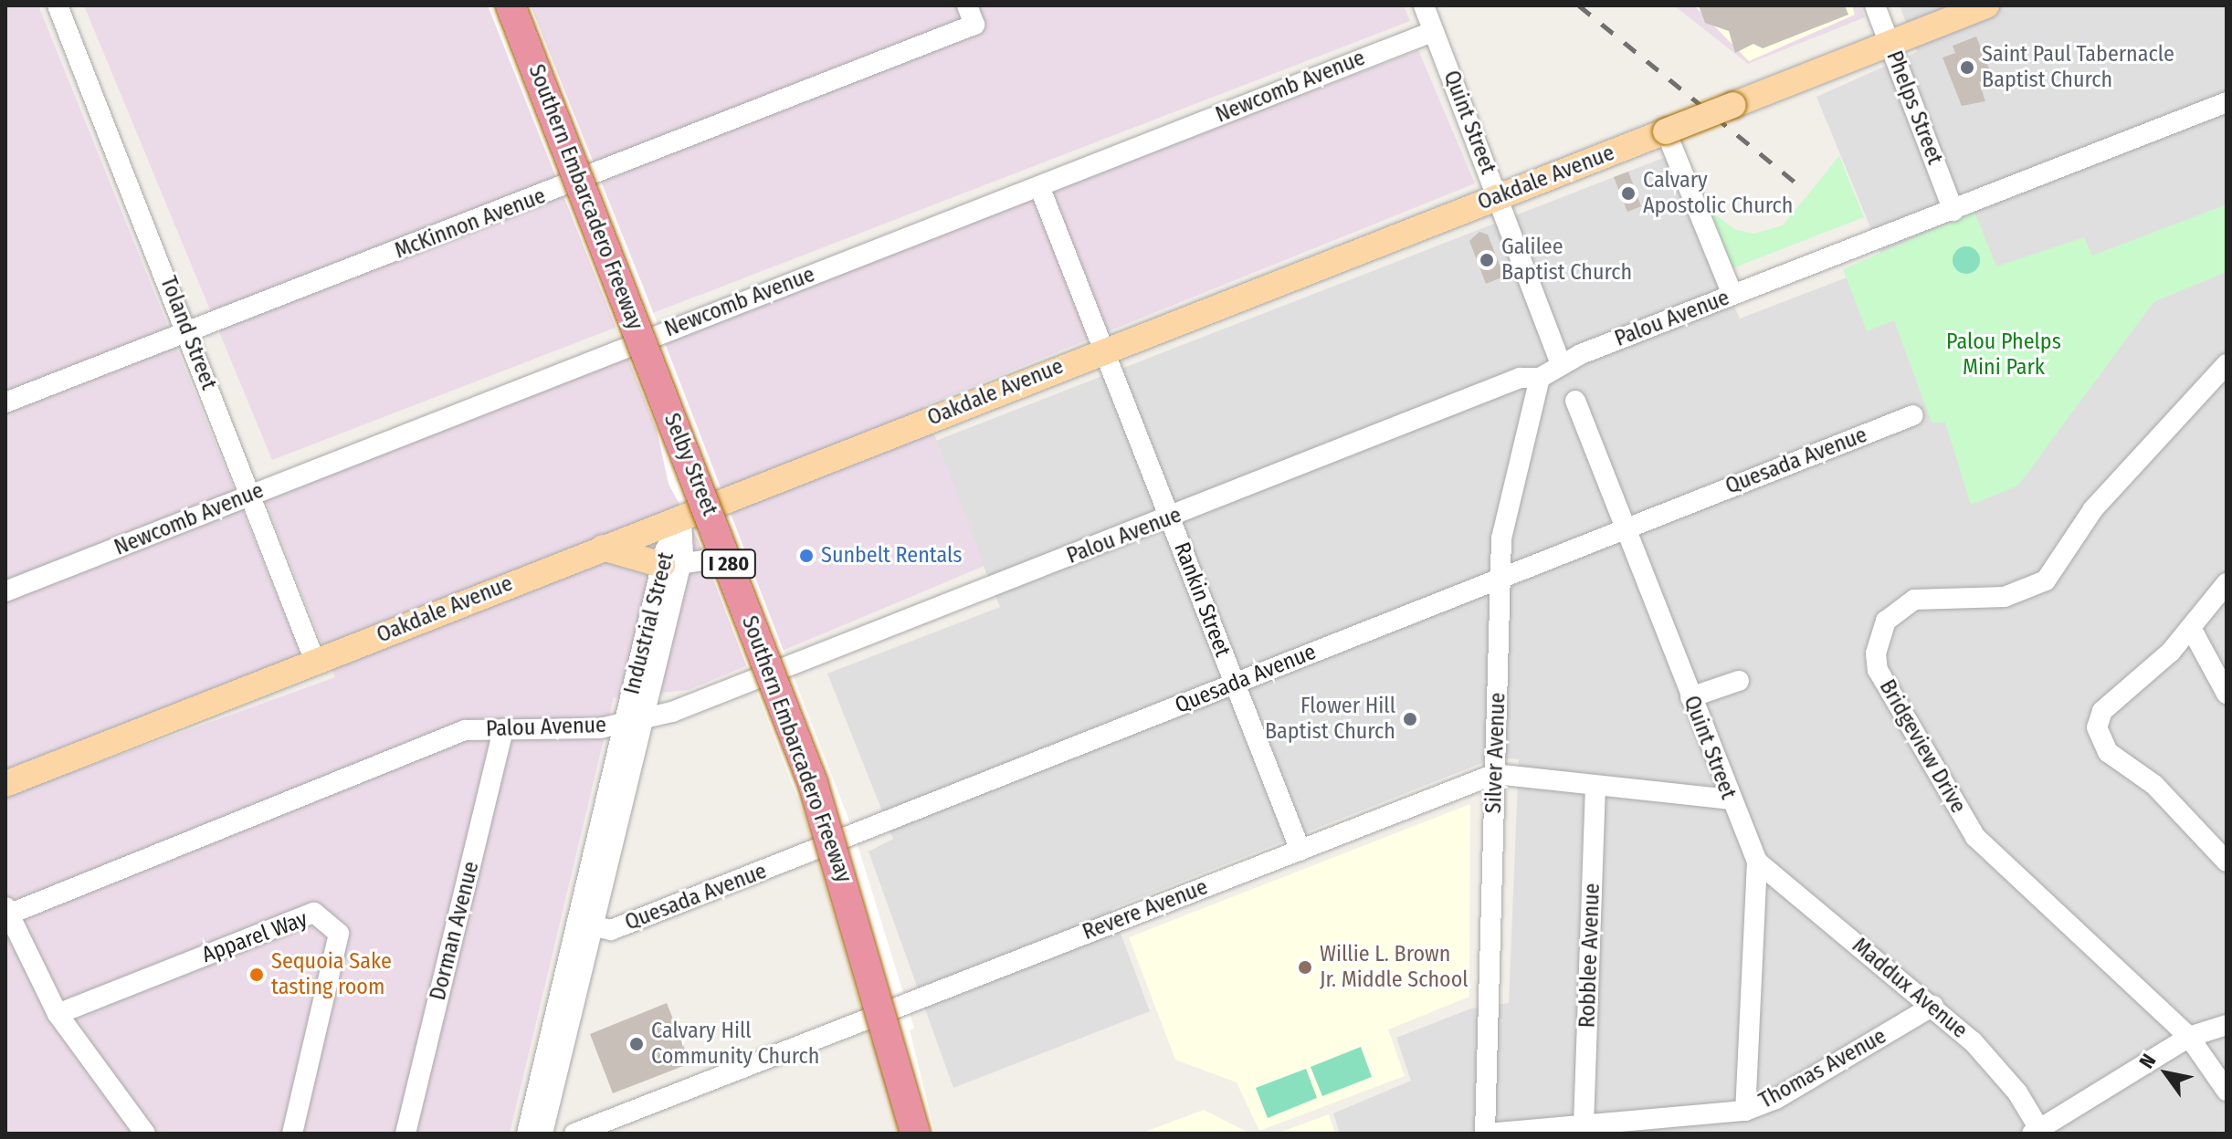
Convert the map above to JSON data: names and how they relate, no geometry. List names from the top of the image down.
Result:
{
  "streets": {
    "highway": ["Southern Embarcadero Freeway", "I 280"],
    "main road": ["Oakdale Avenue"],
    "street": [
      "Newcomb Avenue",
      "Phelps Street",
      "Quint Street",
      "McKinnon Avenue",
      "Palou Avenue",
      "Toland Street",
      "Quesada Avenue",
      "Selby Street",
      "Rankin Street",
      "Industrial Street",
      "Bridgeview Drive",
      "Silver Avenue",
      "Revere Avenue",
      "Dorman Avenue",
      "Apparel Way",
      "Robblee Avenue",
      "Maddux Avenue",
      "Thomas Avenue"
    ]
  },
  "crossings": [
    ["Newcomb Avenue", "Quint Street"],
    ["Newcomb Avenue", "Toland Street"],
    ["Newcomb Avenue", "Selby Street"],
    ["Newcomb Avenue", "Rankin Street"],
    ["Phelps Street", "Oakdale Avenue"],
    ["Phelps Street", "Palou Avenue"],
    ["Quint Street", "Oakdale Avenue"],
    ["Quint Street", "Palou Avenue"],
    ["Quint Street", "Quesada Avenue"],
    ["Quint Street", "Revere Avenue"],
    ["Quint Street", "Maddux Avenue"],
    ["Quint Street", "Thomas Avenue"],
    ["Oakdale Avenue", "Toland Street"],
    ["Oakdale Avenue", "Selby Street"],
    ["Oakdale Avenue", "Rankin Street"],
    ["Oakdale Avenue", "Industrial Street"],
    ["Southern Embarcadero Freeway", "Selby Street"],
    ["Southern Embarcadero Freeway", "Revere Avenue"],
    ["McKinnon Avenue", "Toland Street"],
    ["McKinnon Avenue", "Selby Street"],
    ["Palou Avenue", "Selby Street"],
    ["Palou Avenue", "Rankin Street"],
    ["Palou Avenue", "Industrial Street"],
    ["Palou Avenue", "Silver Avenue"],
    ["Palou Avenue", "Dorman Avenue"],
    ["Quesada Avenue", "Selby Street"],
    ["Quesada Avenue", "Rankin Street"],
    ["Quesada Avenue", "Industrial Street"],
    ["Quesada Avenue", "Silver Avenue"],
    ["Selby Street", "Revere Avenue"],
    ["Rankin Street", "Revere Avenue"],
    ["Silver Avenue", "Revere Avenue"],
    ["Silver Avenue", "Thomas Avenue"],
    ["Revere Avenue", "Robblee Avenue"],
    ["Robblee Avenue", "Thomas Avenue"],
    ["Maddux Avenue", "Thomas Avenue"]
  ],
  "parks": ["Palou Phelps Mini Park"],
  "places": [
    "Saint Paul Tabernacle Baptist Church",
    "Calvary Apostolic Church",
    "Galilee Baptist Church",
    "Sunbelt Rentals",
    "Flower Hill Baptist Church",
    "Willie L. Brown Jr. Middle School",
    "Sequoia Sake tasting room",
    "Calvary Hill Community Church"
  ],
  "north": "top left"
}
